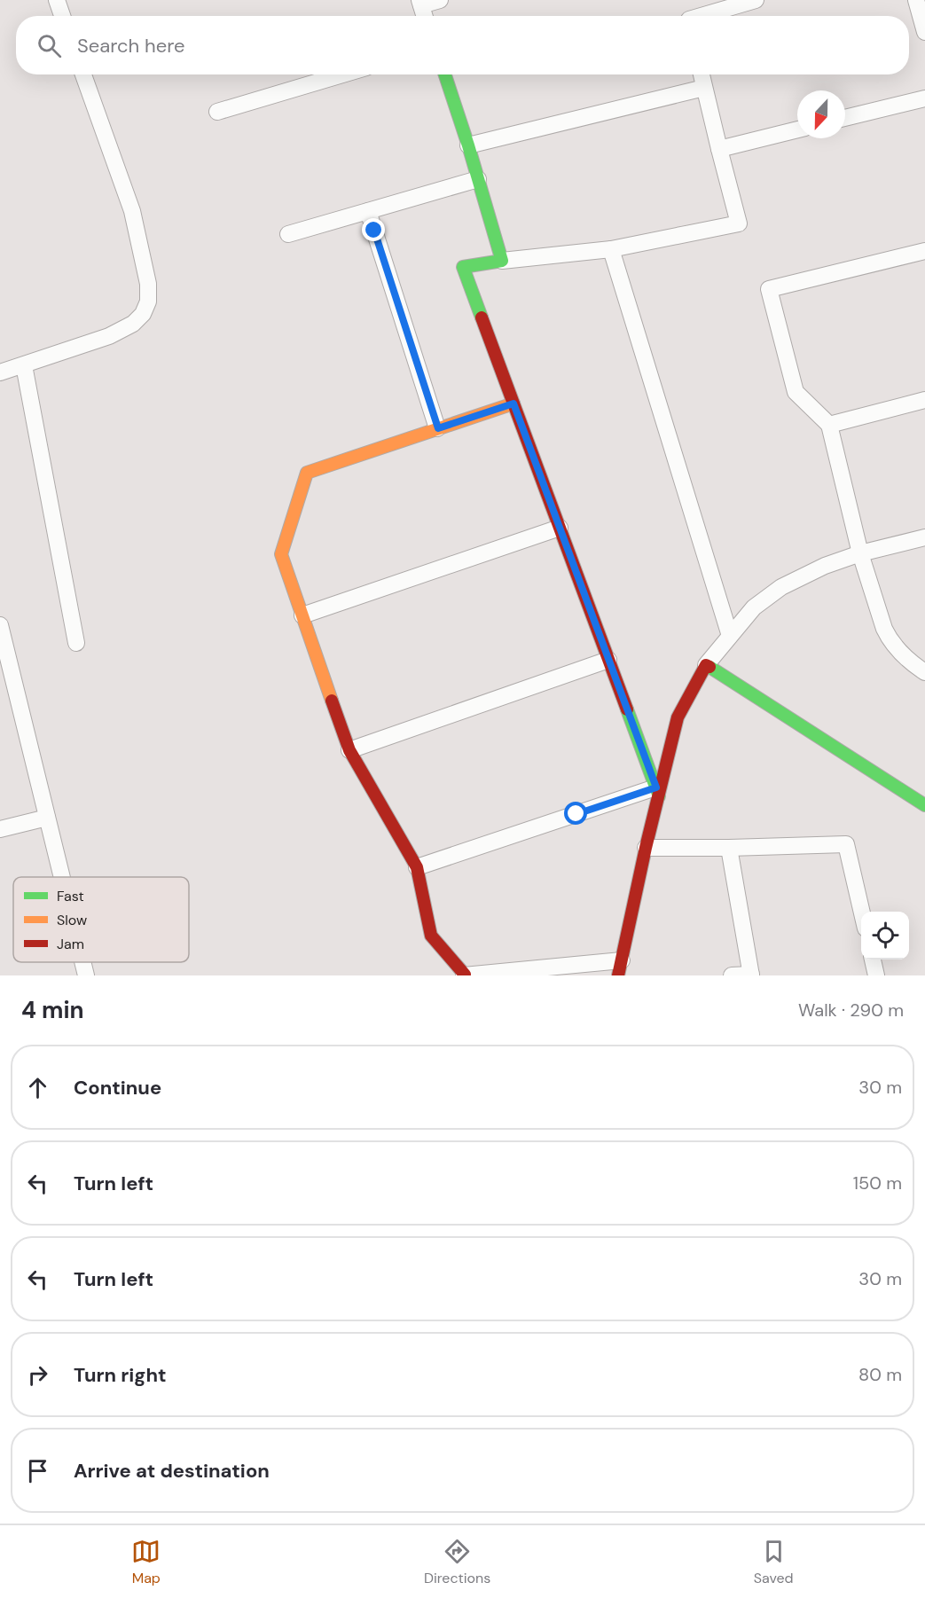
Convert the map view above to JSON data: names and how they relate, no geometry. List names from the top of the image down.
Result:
{
  "legend": ["Fast", "Slow", "Jam"],
  "north": "bottom",
  "page": {
    "search": "Search here",
    "heading": ["4 min", "Walk · 290 m"],
    "list": [
      ["Continue", "30 m"],
      ["Turn left", "150 m"],
      ["Turn left", "30 m"],
      ["Turn right", "80 m"],
      "Arrive at destination"
    ],
    "nav": ["Map", "Directions", "Saved"]
  }
}
